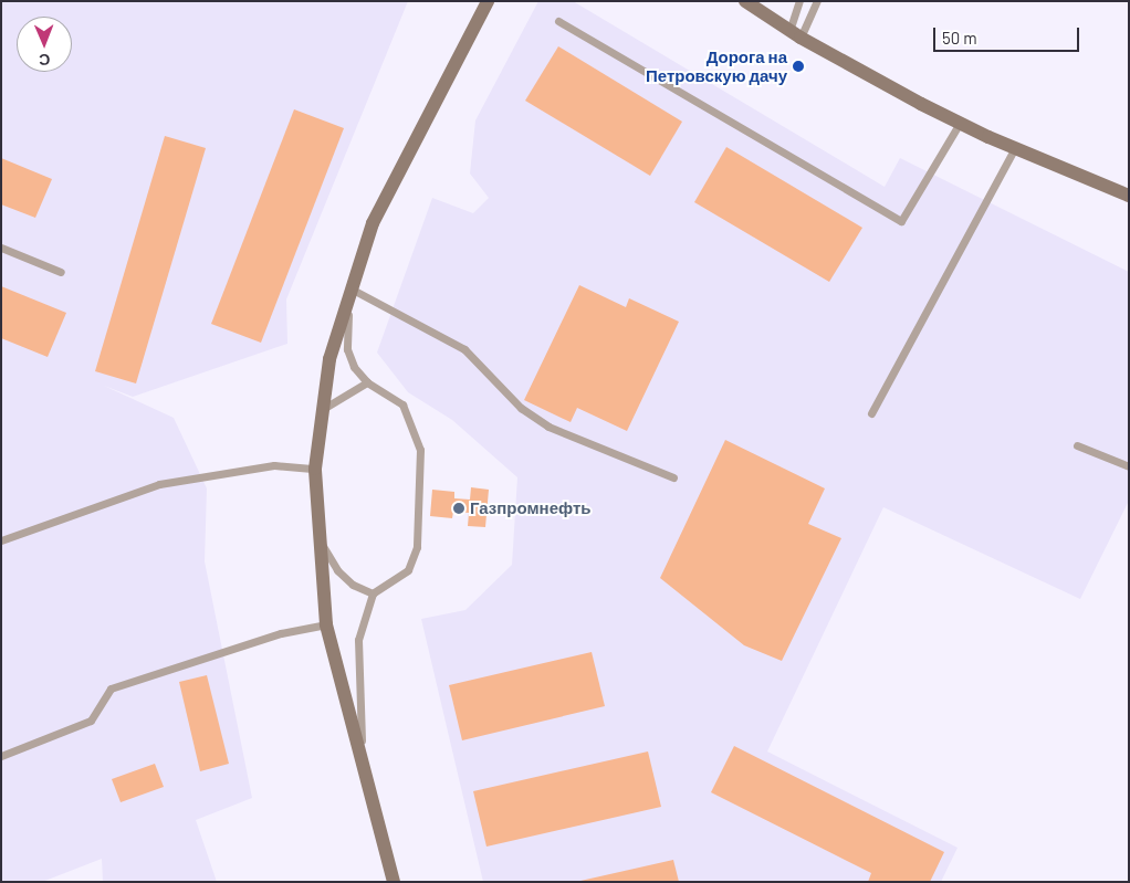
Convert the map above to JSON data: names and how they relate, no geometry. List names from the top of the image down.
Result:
{
  "places": ["Дорога на Петровскую дачу", "Газпромнефть"],
  "scale_bar": "50 m",
  "north": "bottom"
}
